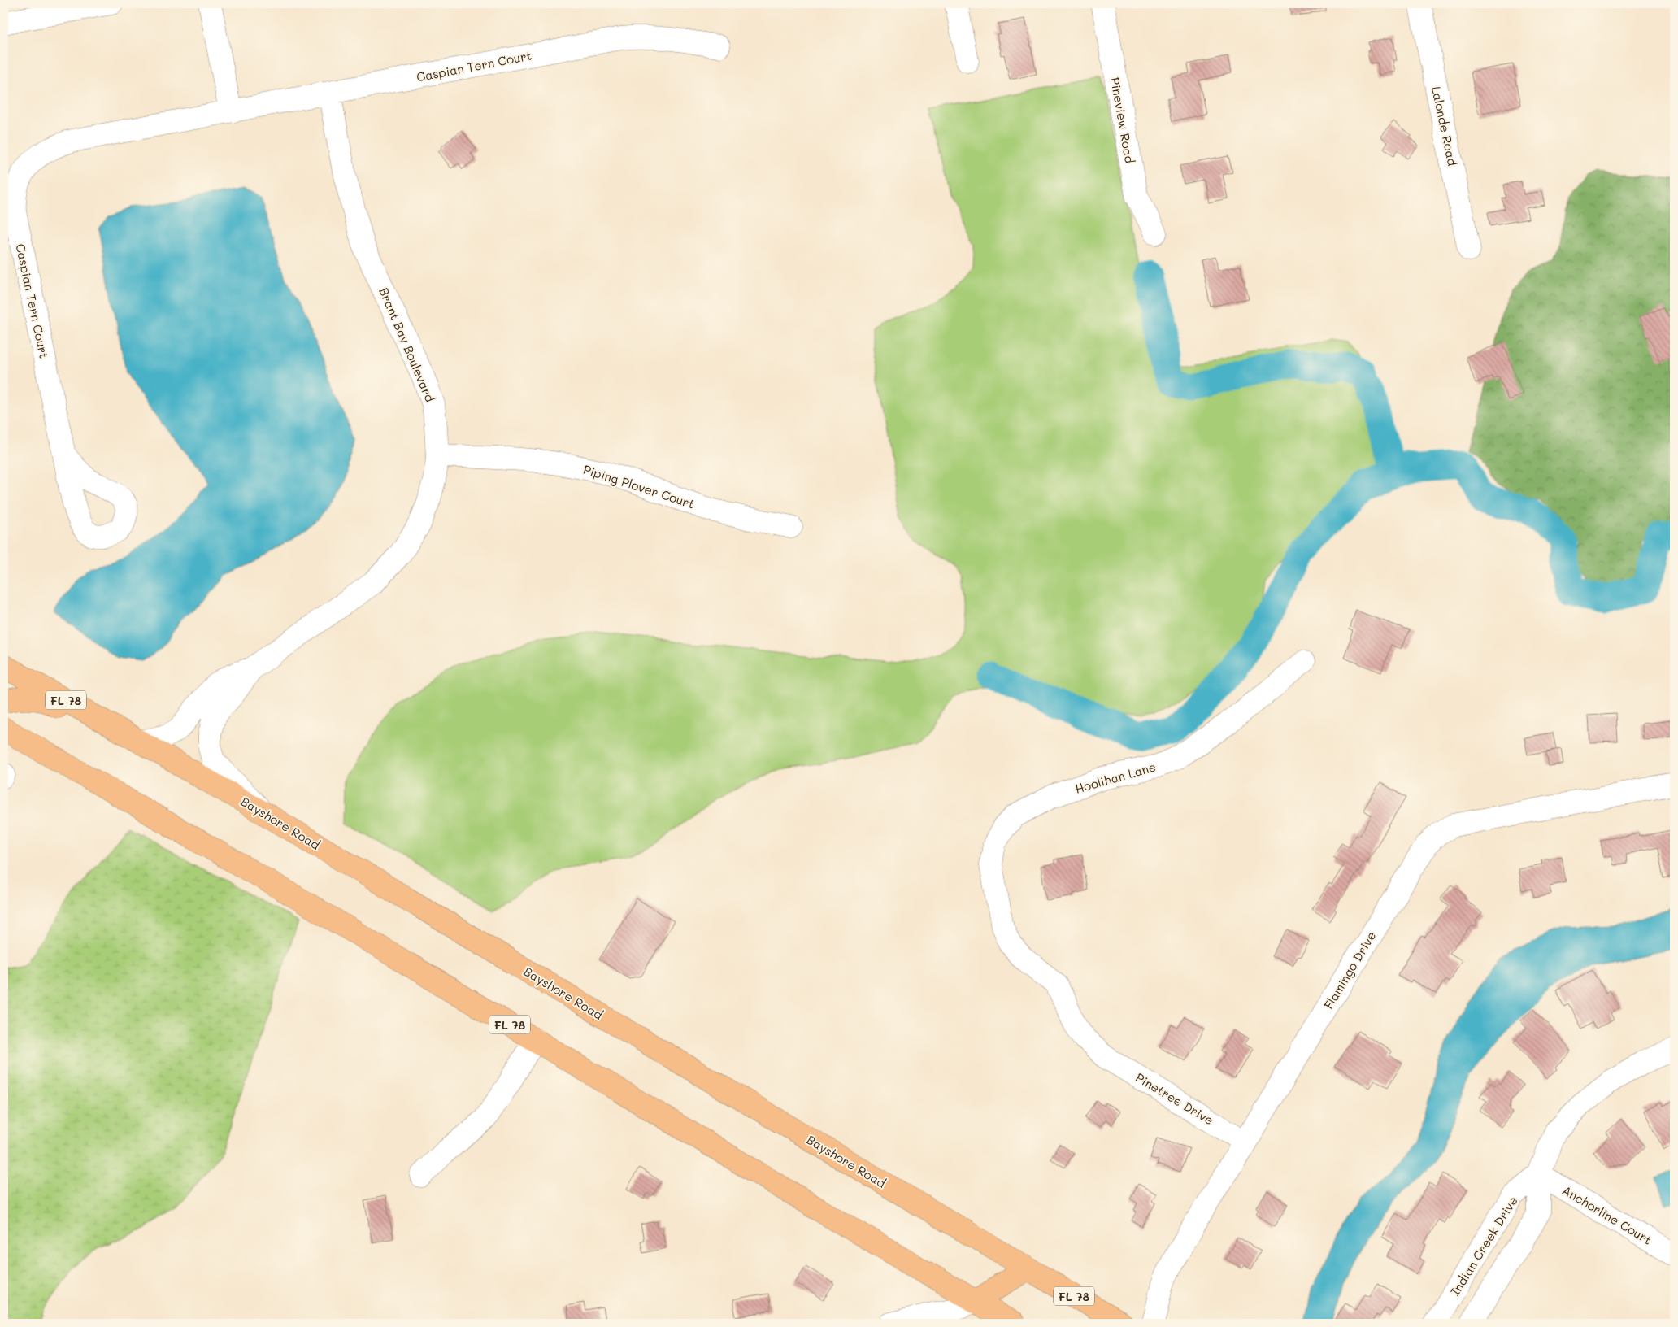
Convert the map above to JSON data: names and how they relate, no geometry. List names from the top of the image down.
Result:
{
  "streets": {
    "main road": ["FL 78", "Bayshore Road"],
    "street": [
      "Caspian Tern Court",
      "Pineview Road",
      "Lalonde Road",
      "Brant Bay Boulevard",
      "Piping Plover Court",
      "Hoolihan Lane",
      "Flamingo Drive",
      "Pinetree Drive",
      "Anchorline Court",
      "Indian Creek Drive"
    ]
  },
  "crossings": [
    ["Caspian Tern Court", "Brant Bay Boulevard"],
    ["Brant Bay Boulevard", "Piping Plover Court"],
    ["Brant Bay Boulevard", "Bayshore Road"],
    ["Hoolihan Lane", "Pinetree Drive"],
    ["Flamingo Drive", "Pinetree Drive"],
    ["Anchorline Court", "Indian Creek Drive"]
  ]
}
